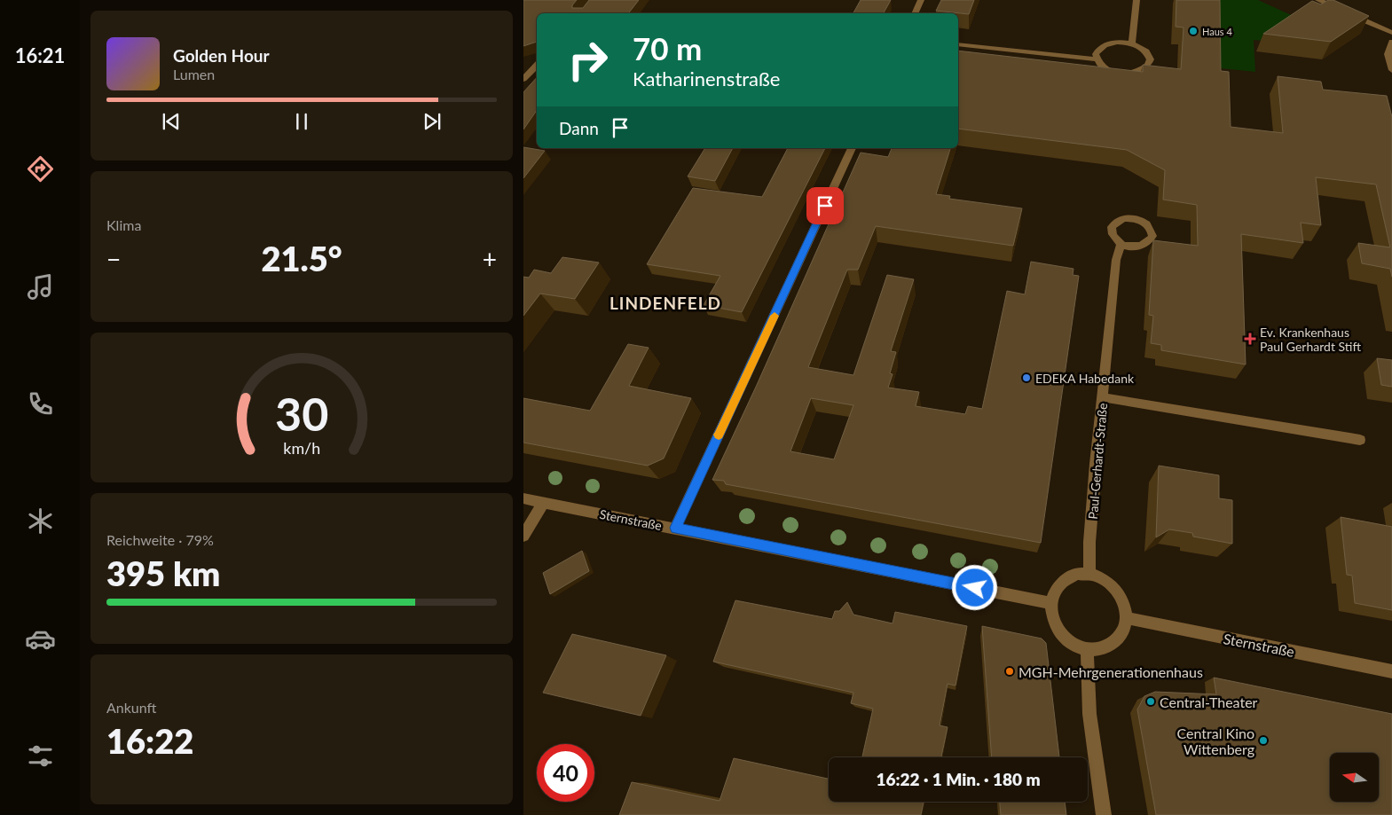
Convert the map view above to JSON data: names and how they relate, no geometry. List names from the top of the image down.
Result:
{
  "streets": {
    "street": ["Paul-Gerhardt-Straße", "Sternstraße"]
  },
  "crossings": [
    ["Paul-Gerhardt-Straße", "Sternstraße"]
  ],
  "districts": ["LINDENFELD"],
  "places": {
    "other": [
      "Haus 4",
      "EDEKA Habedank",
      "MGH-Mehrgenerationenhaus",
      "Central-Theater",
      "Central Kino Wittenberg"
    ],
    "health": ["Ev. Krankenhaus Paul Gerhardt Stift"]
  },
  "north": "left",
  "page": {
    "tabs": "16:21",
    "turn": ["70 m", "Katharinenstraße"],
    "song": ["Golden Hour", "Lumen"],
    "then": "Dann",
    "tile": [
      "Klima",
      ["Reichweite · 79%", "395 km"],
      ["Ankunft", "16:22"]
    ],
    "heat": ["−", "21.5°", "+"],
    "limit": "40",
    "trip": "16:22 · 1 Min. · 180 m",
    "gauge": ["30", "km/h"]
  }
}
